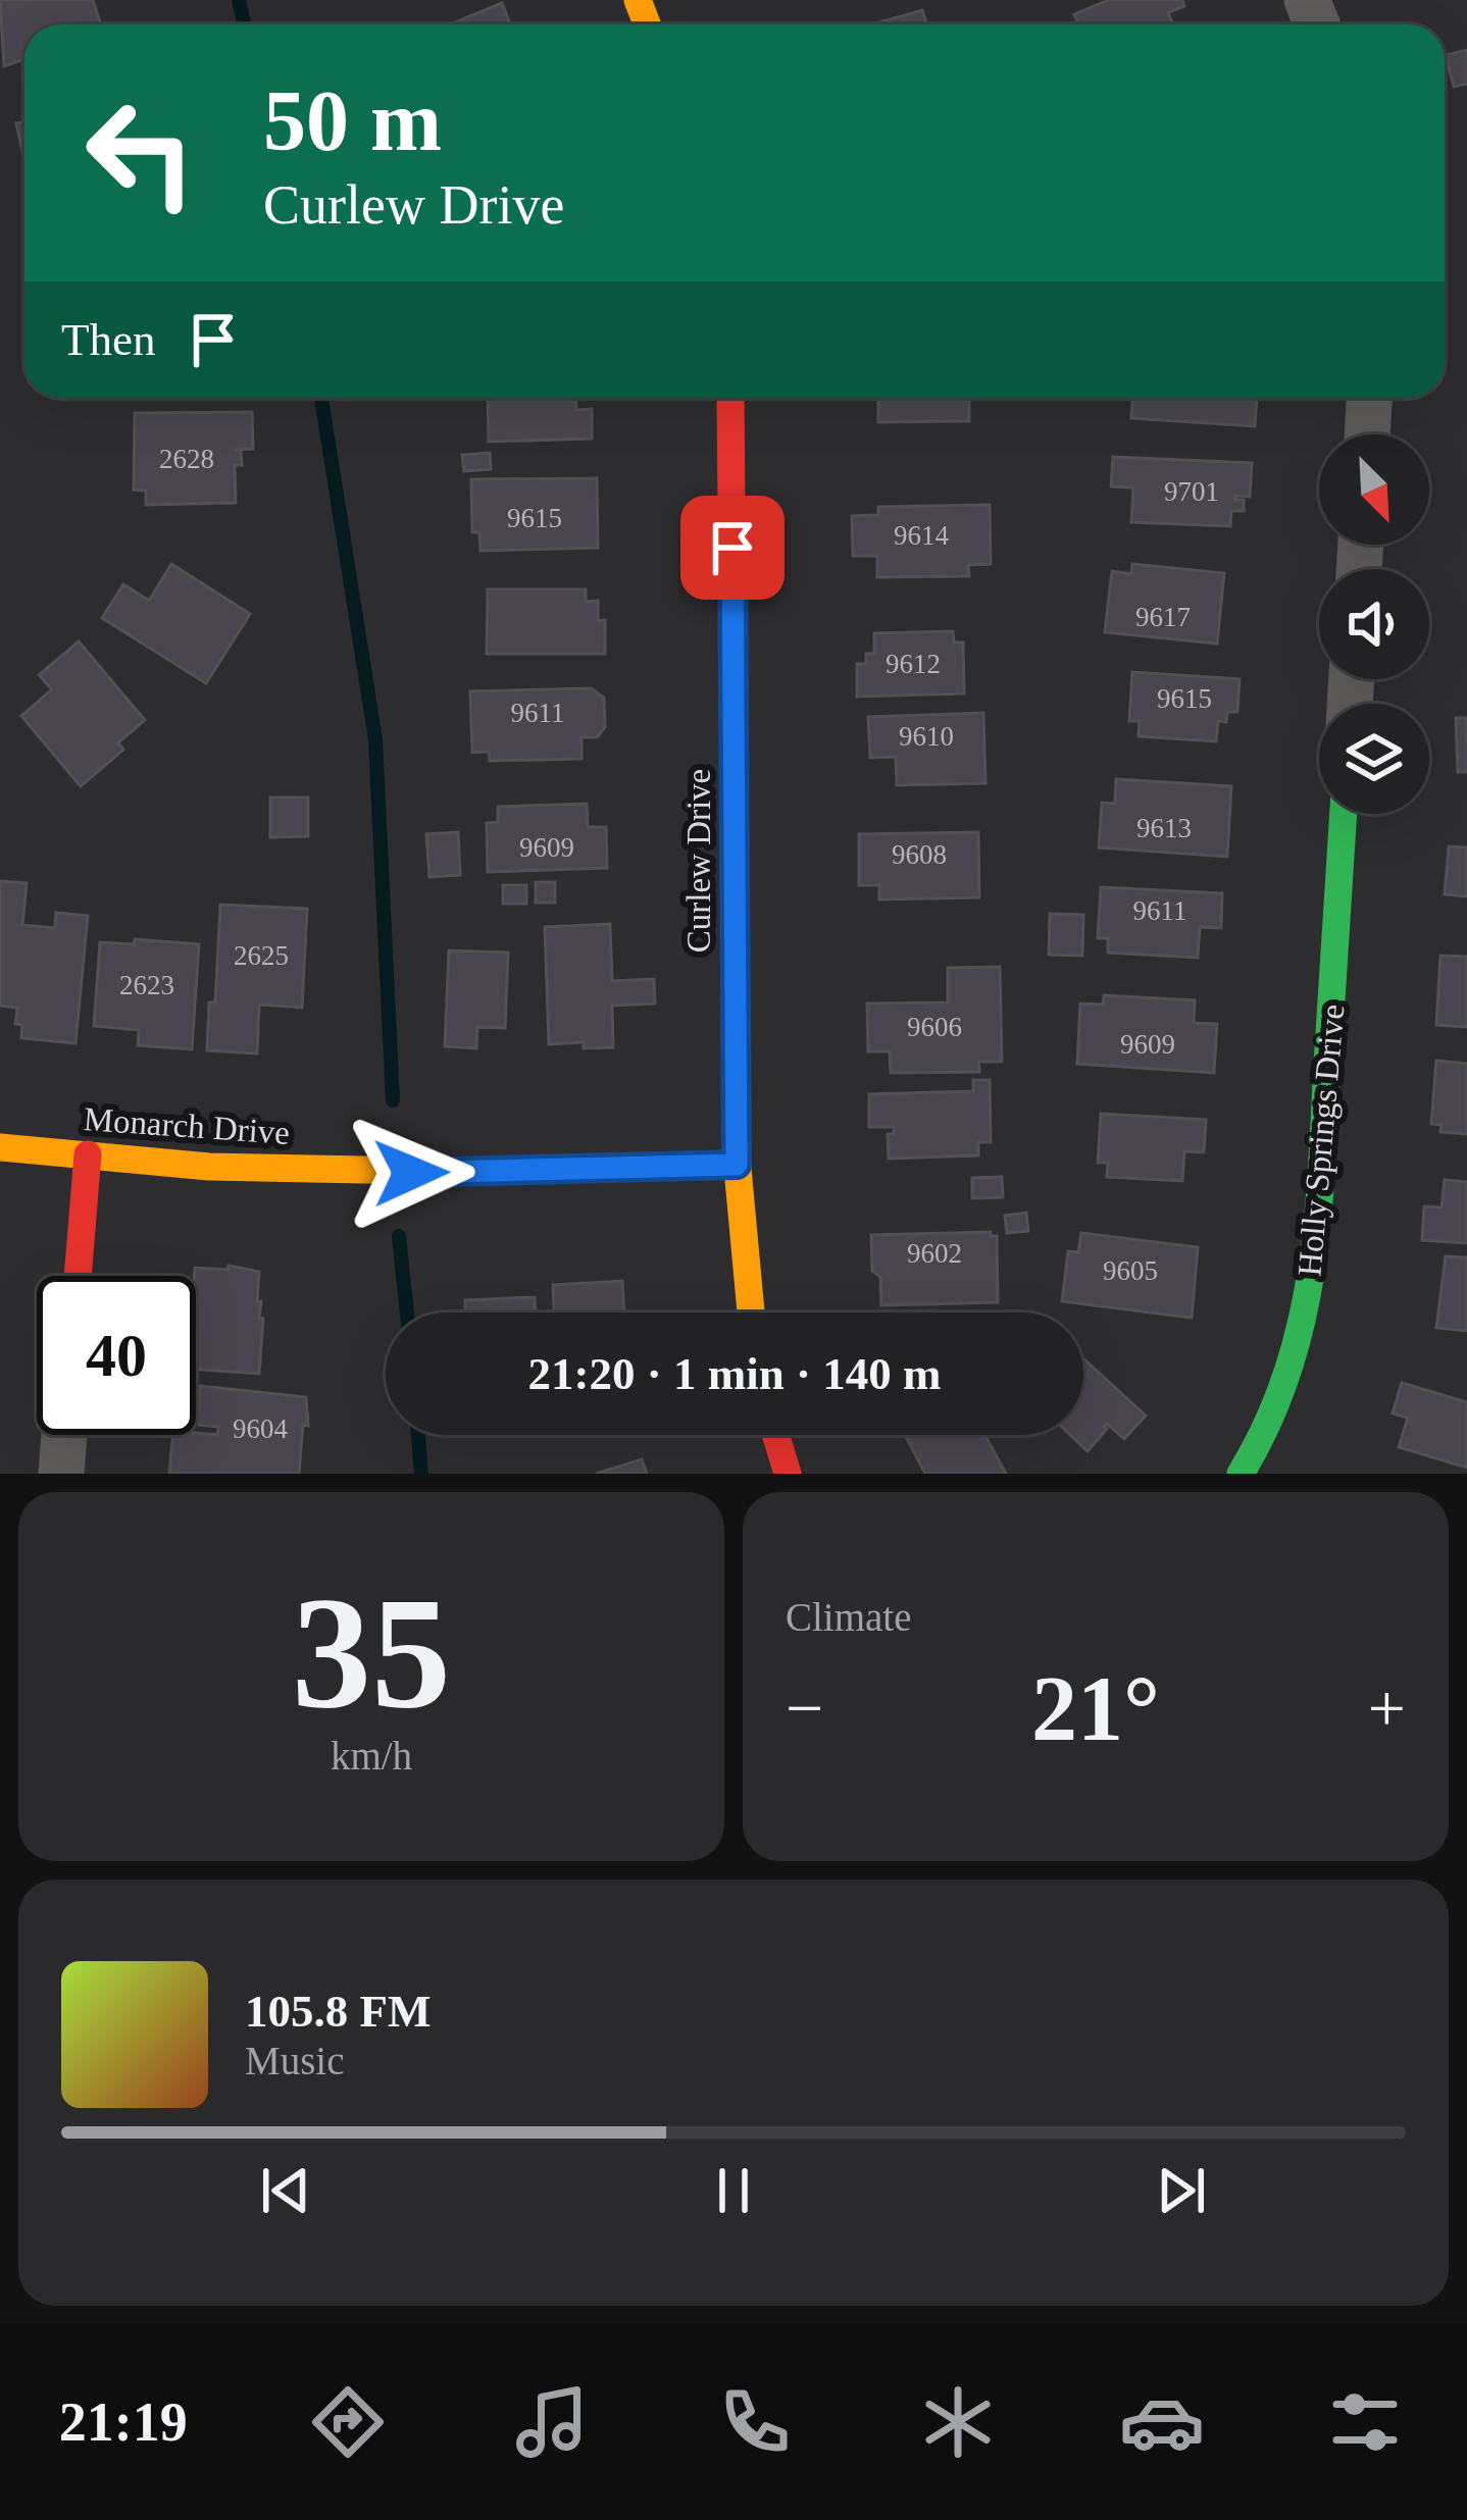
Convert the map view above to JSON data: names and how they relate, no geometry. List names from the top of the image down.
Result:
{
  "streets": {
    "street": ["Curlew Drive", "Monarch Drive", "Holly Springs Drive"]
  },
  "crossings": [
    ["Curlew Drive", "Monarch Drive"]
  ],
  "house_numbers": [
    "2628",
    "9701",
    "9615",
    "9614",
    "9617",
    "9612",
    "9615",
    "9611",
    "9610",
    "9613",
    "9609",
    "9608",
    "9611",
    "2625",
    "2623",
    "9606",
    "9609",
    "9602",
    "9605",
    "9604"
  ],
  "north": "bottom right",
  "page": {
    "turn": ["50 m", "Curlew Drive"],
    "then": "Then",
    "limit": "40",
    "trip": "21:20 · 1 min · 140 m",
    "tile": [
      ["35", "km/h"],
      "Climate"
    ],
    "heat": ["−", "21°", "+"],
    "song": ["105.8 FM", "Music"],
    "tabs": "21:19"
  }
}
